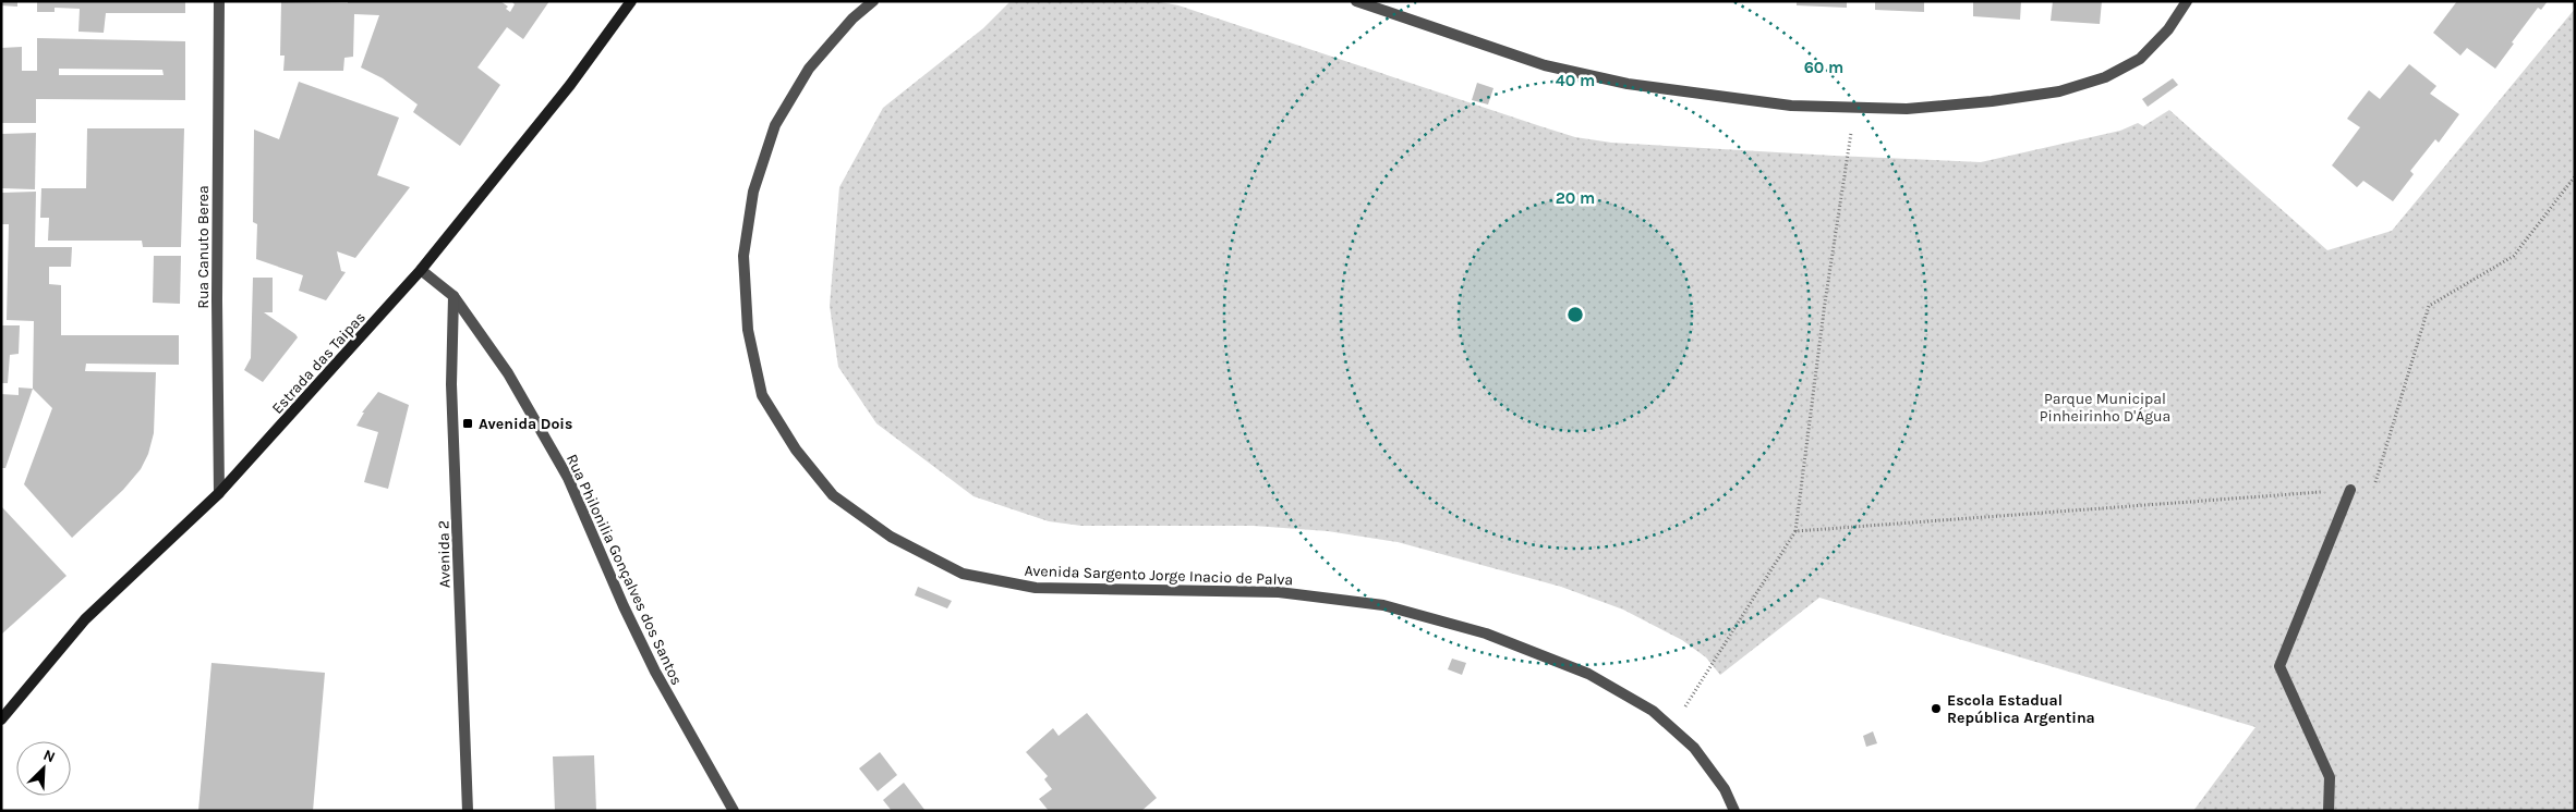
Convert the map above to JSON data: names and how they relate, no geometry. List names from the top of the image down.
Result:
{
  "streets": {
    "main road": ["Estrada das Taipas"],
    "street": [
      "Rua Canuto Berea",
      "Avenida 2",
      "Rua Philonilia Gonçalves dos Santos",
      "Avenida Sargento Jorge Inacio de Palva"
    ]
  },
  "crossings": [
    ["Rua Canuto Berea", "Estrada das Taipas"],
    ["Estrada das Taipas", "Rua Philonilia Gonçalves dos Santos"],
    ["Avenida 2", "Rua Philonilia Gonçalves dos Santos"]
  ],
  "parks": ["Parque Municipal Pinheirinho D'Água"],
  "places": {
    "transit": ["Avenida Dois"],
    "other": ["Escola Estadual República Argentina"]
  },
  "north": "top right",
  "rings": ["60 m", "40 m", "20 m"]
}
